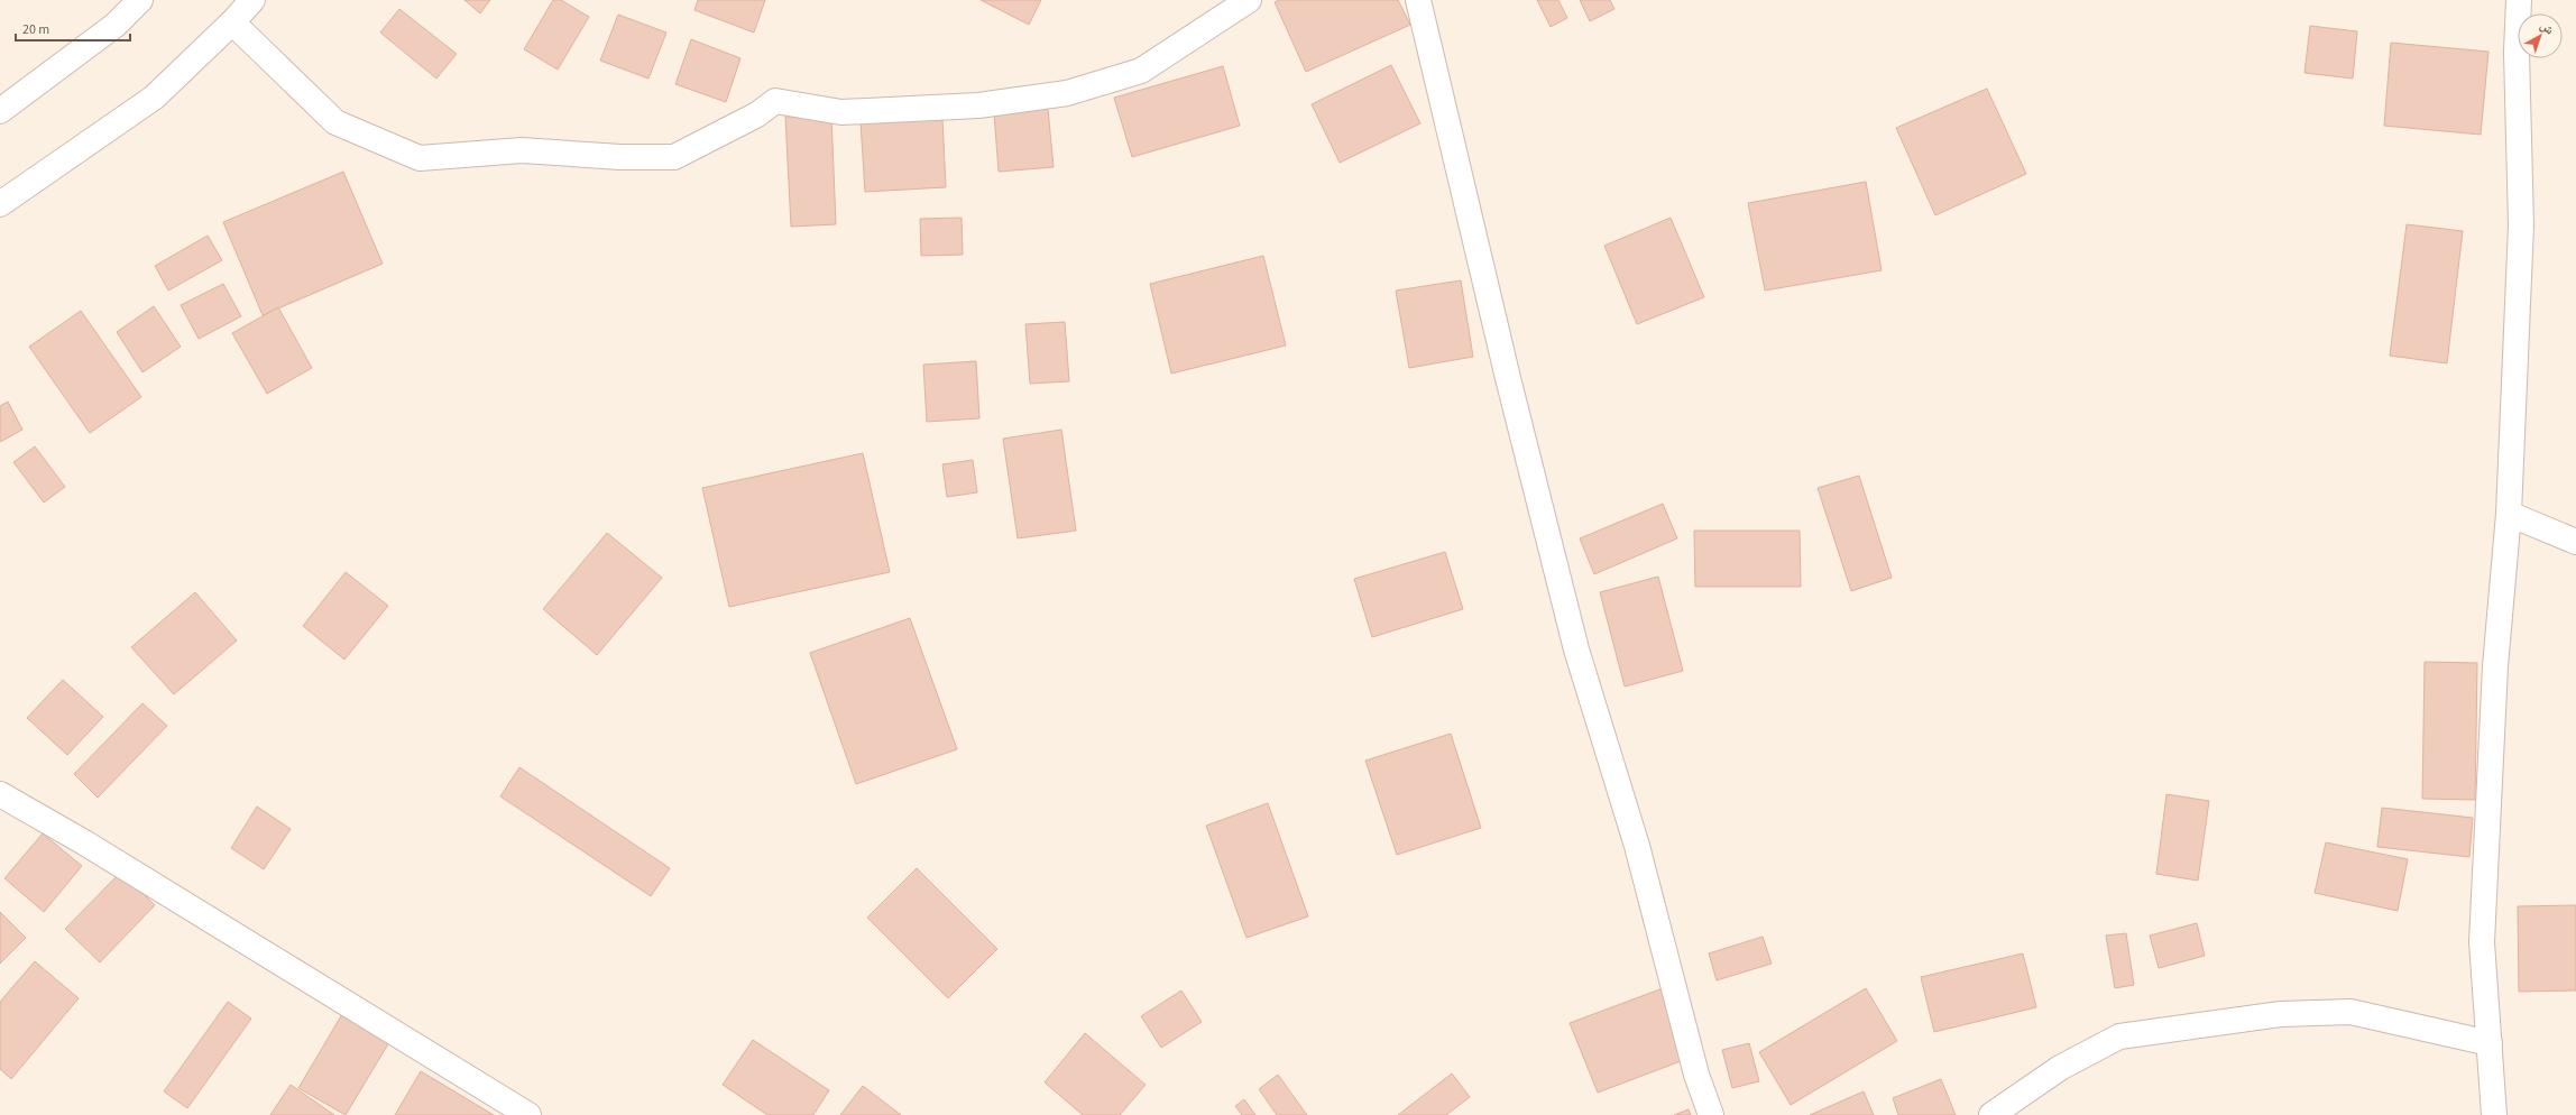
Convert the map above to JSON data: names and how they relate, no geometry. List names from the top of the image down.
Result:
{
  "scale_bar": "20 m",
  "north": "top right"
}
